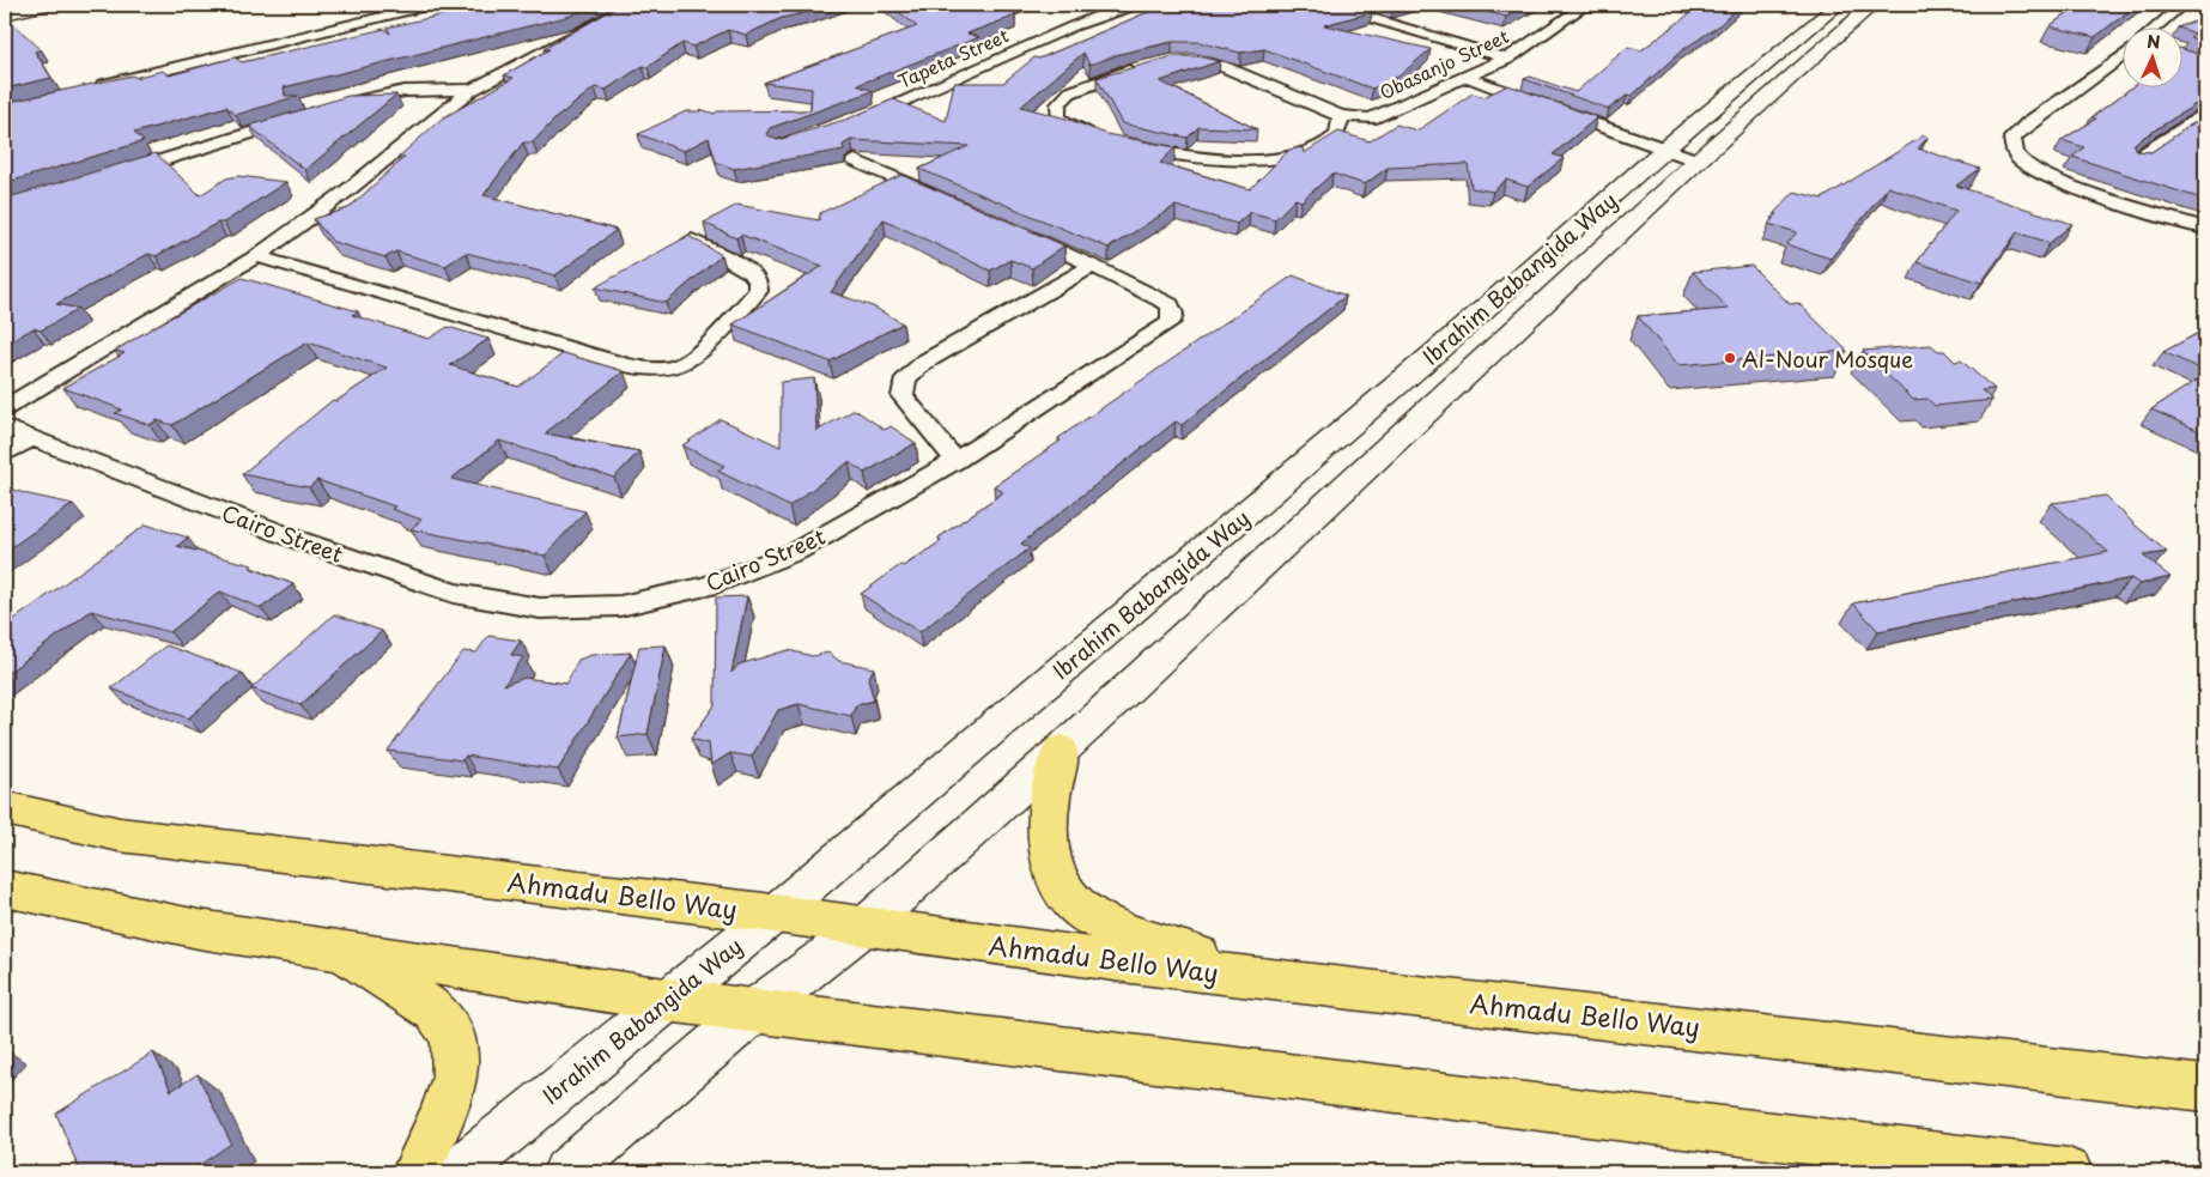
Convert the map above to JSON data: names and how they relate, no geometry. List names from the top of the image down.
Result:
{
  "streets": {
    "main road": ["Ibrahim Babangida Way", "Ahmadu Bello Way"],
    "street": ["Tapeta Street", "Obasanjo Street", "Cairo Street"]
  },
  "crossings": [
    ["Ibrahim Babangida Way", "Ahmadu Bello Way"]
  ],
  "places": ["Al-Nour Mosque"],
  "north": "top"
}
